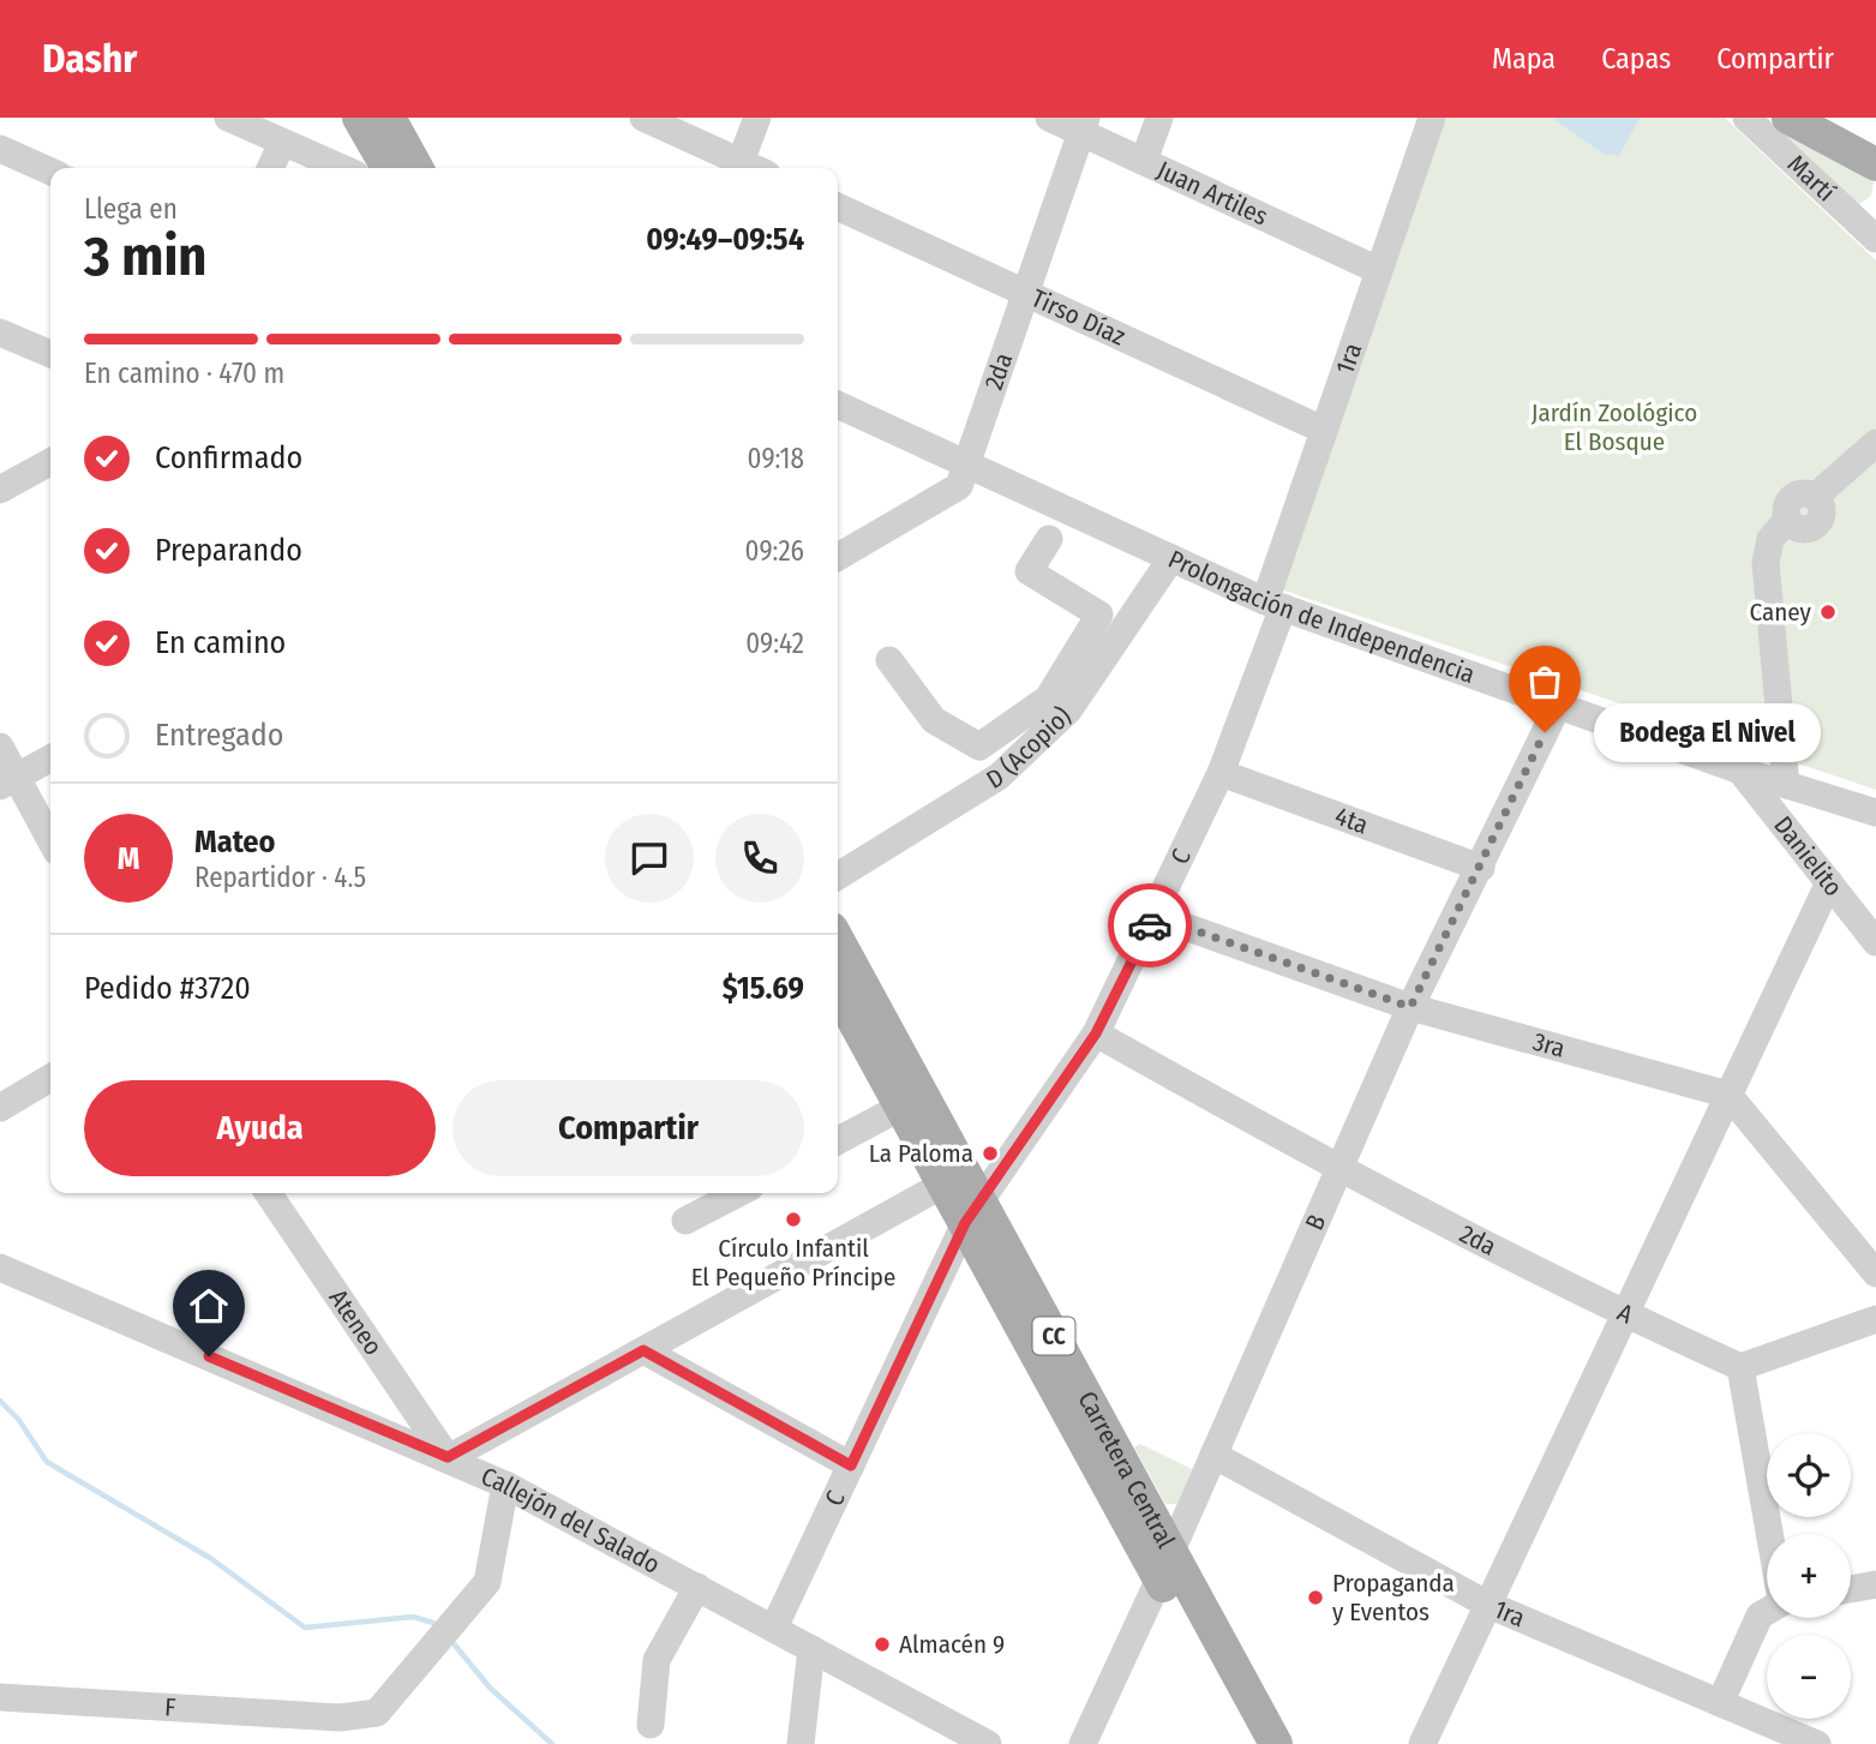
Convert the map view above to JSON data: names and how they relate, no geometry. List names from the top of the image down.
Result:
{
  "streets": {
    "main road": ["CC", "Carretera Central"],
    "street": [
      "Martí",
      "Juan Artiles",
      "Tirso Díaz",
      "1ra",
      "2da",
      "Prolongación de Independencia",
      "D (Acopio)",
      "4ta",
      "Danielito",
      "C",
      "3ra",
      "B",
      "A",
      "Ateneo",
      "Callejón del Salado",
      "F"
    ]
  },
  "crossings": [
    ["Juan Artiles", "1ra"],
    ["Juan Artiles", "2da"],
    ["Tirso Díaz", "1ra"],
    ["Tirso Díaz", "2da"],
    ["1ra", "Prolongación de Independencia"],
    ["1ra", "C"],
    ["1ra", "B"],
    ["1ra", "A"],
    ["2da", "Prolongación de Independencia"],
    ["2da", "C"],
    ["2da", "B"],
    ["2da", "A"],
    ["Prolongación de Independencia", "D (Acopio)"],
    ["Prolongación de Independencia", "Danielito"],
    ["Prolongación de Independencia", "C"],
    ["Prolongación de Independencia", "B"],
    ["4ta", "C"],
    ["4ta", "B"],
    ["Danielito", "A"],
    ["C", "3ra"],
    ["C", "Carretera Central"],
    ["C", "Callejón del Salado"],
    ["3ra", "B"],
    ["3ra", "A"],
    ["B", "Carretera Central"],
    ["Ateneo", "Callejón del Salado"],
    ["Callejón del Salado", "F"]
  ],
  "parks": ["Jardín Zoológico El Bosque"],
  "places": [
    "Caney",
    "Bodega El Nivel",
    "La Paloma",
    "Círculo Infantil El Pequeño Príncipe",
    "Propaganda y Eventos",
    "Almacén 9"
  ],
  "page": {
    "header": "Dashr",
    "nav": ["Mapa", "Capas", "Compartir"],
    "heading": ["3 min", "Llega en", "09:49–09:54"],
    "panel": [
      "Mateo",
      "Repartidor · 4.5",
      "Pedido #3720",
      "$15.69"
    ],
    "bar": "En camino · 470 m",
    "list": [
      ["Confirmado", "09:18"],
      ["Preparando", "09:26"],
      ["En camino", "09:42"],
      "Entregado"
    ],
    "bubble": "Bodega El Nivel",
    "round": "M",
    "buttons": ["Ayuda", "Compartir"],
    "map_buttons": ["+", "−"]
  }
}
